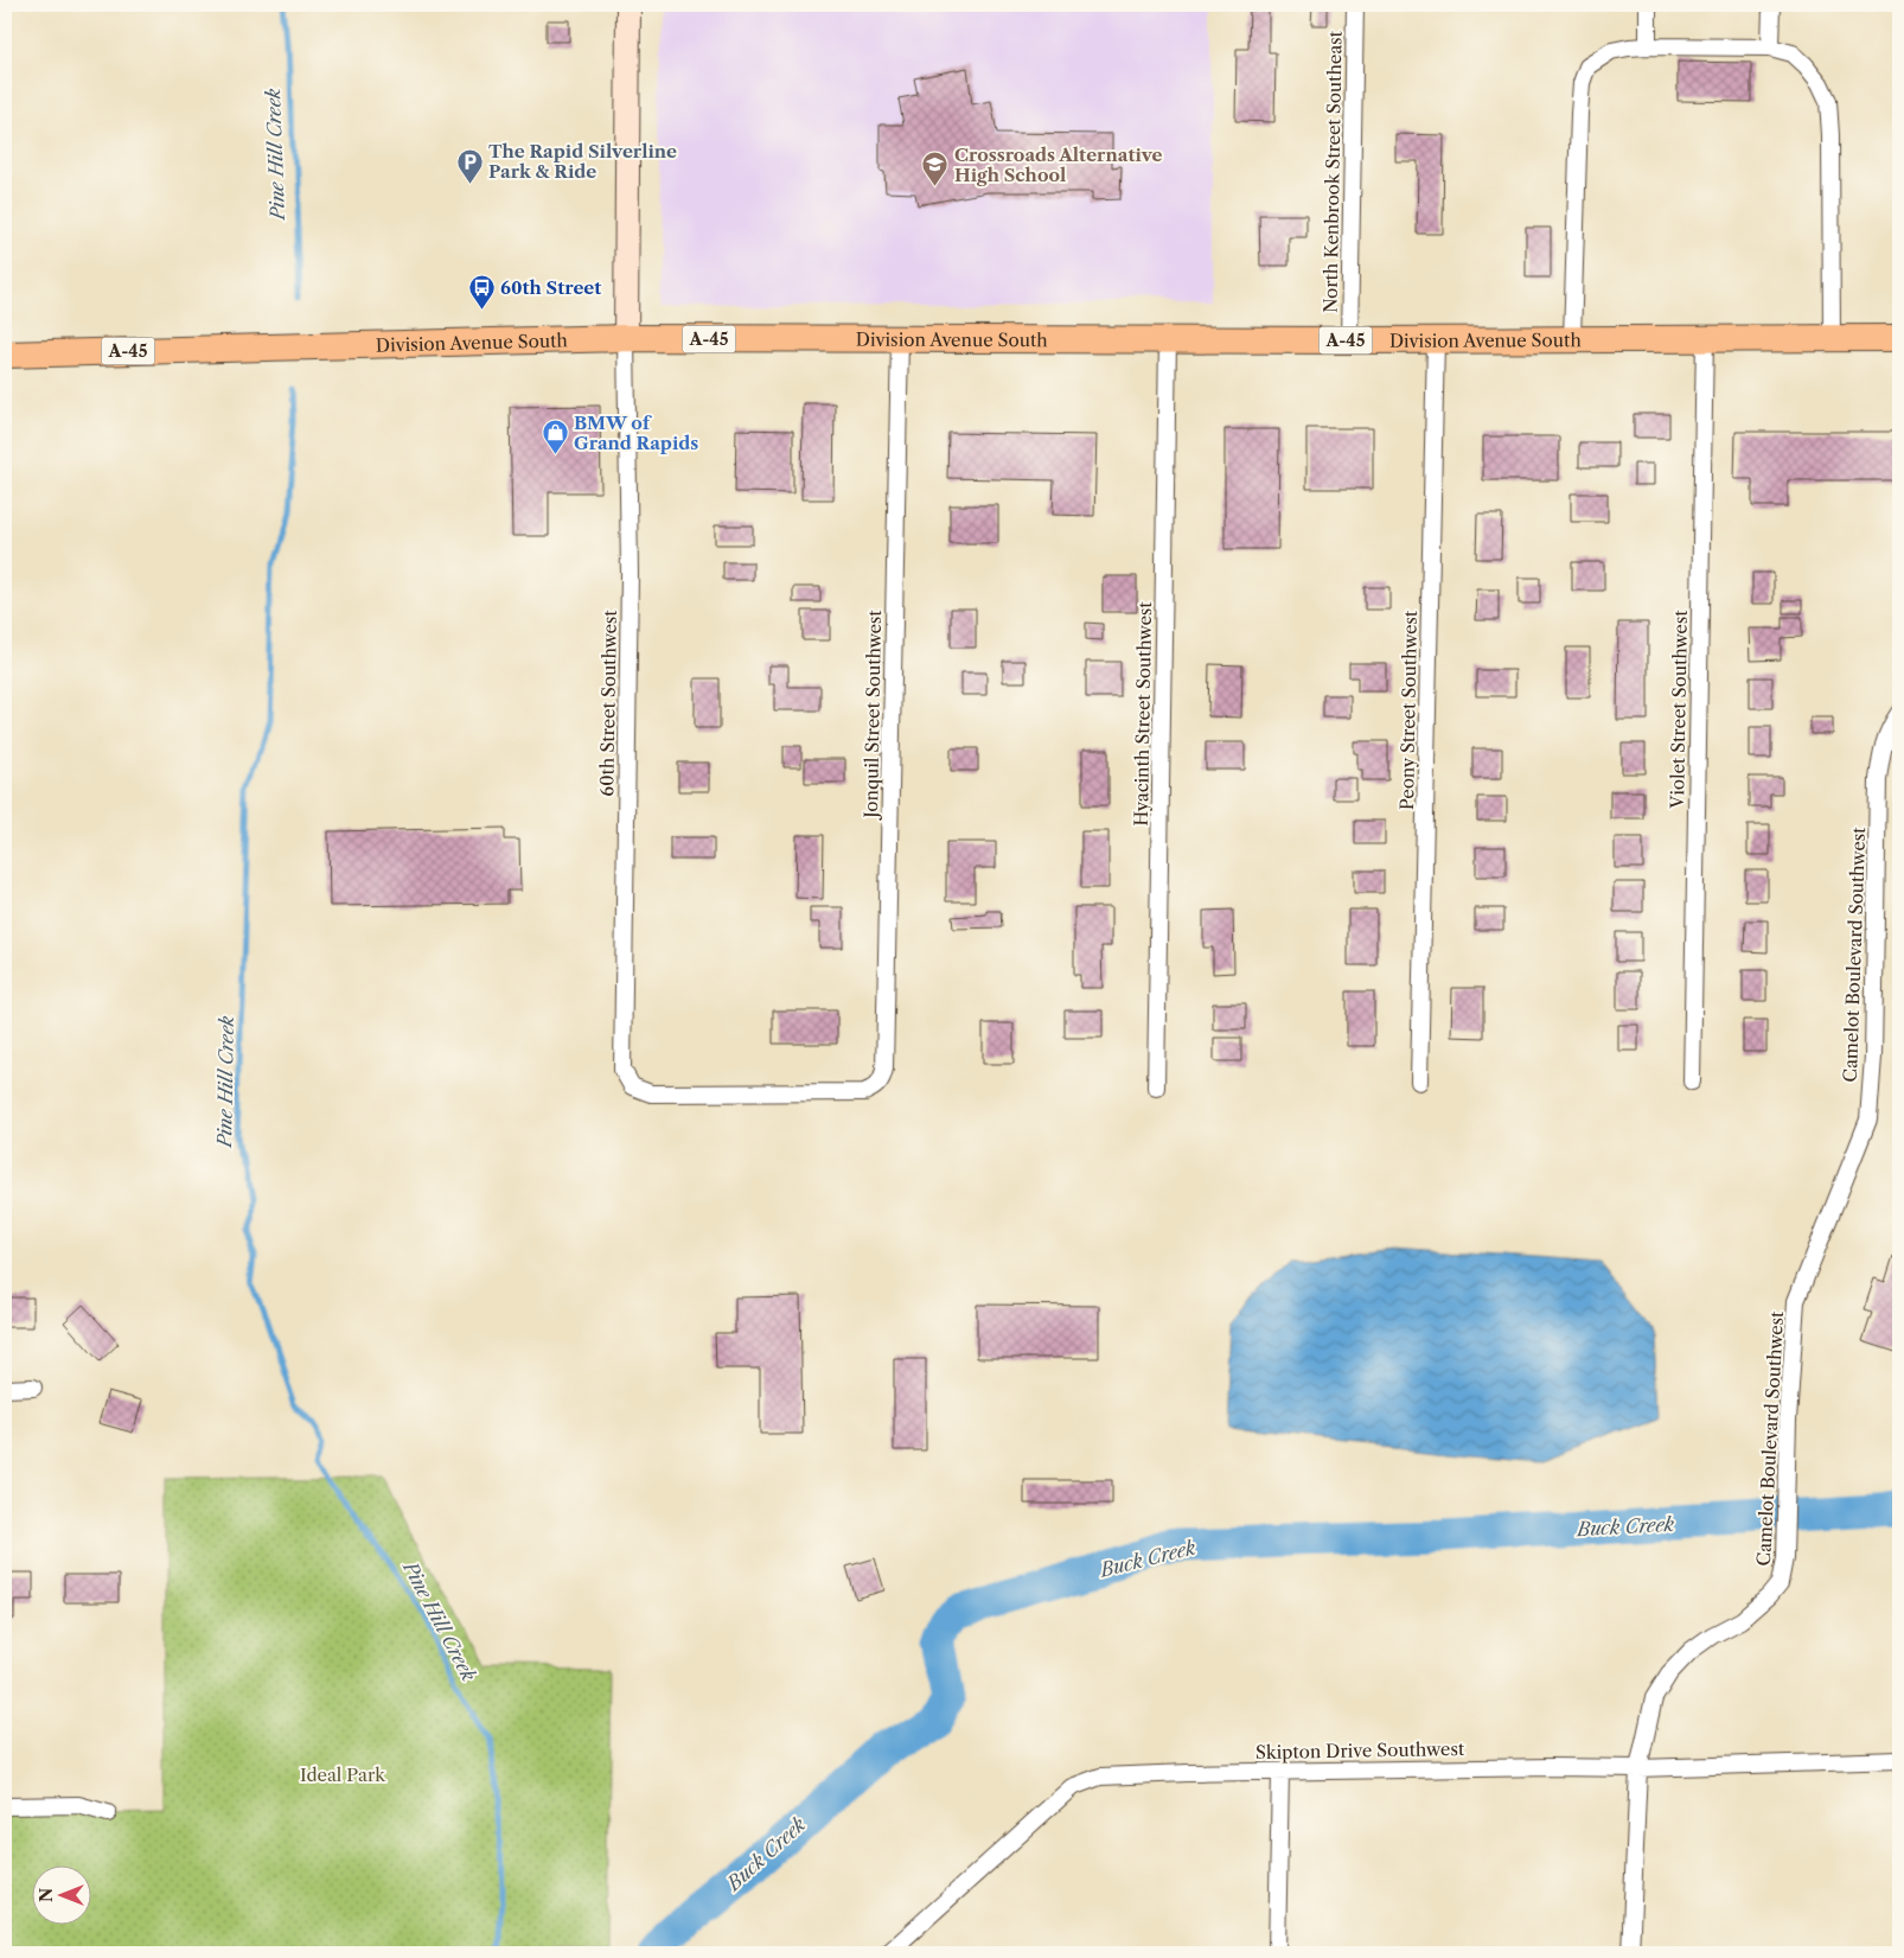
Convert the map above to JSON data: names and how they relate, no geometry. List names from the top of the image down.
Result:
{
  "streets": {
    "main road": ["A-45", "Division Avenue South"],
    "street": [
      "North Kenbrook Street Southeast",
      "60th Street Southwest",
      "Violet Street Southwest",
      "Peony Street Southwest",
      "Jonquil Street Southwest",
      "Hyacinth Street Southwest",
      "Camelot Boulevard Southwest",
      "Skipton Drive Southwest"
    ]
  },
  "crossings": [
    ["North Kenbrook Street Southeast", "Division Avenue South"],
    ["Division Avenue South", "60th Street Southwest"],
    ["Division Avenue South", "Violet Street Southwest"],
    ["Division Avenue South", "Peony Street Southwest"],
    ["Division Avenue South", "Jonquil Street Southwest"],
    ["Division Avenue South", "Hyacinth Street Southwest"],
    ["60th Street Southwest", "Jonquil Street Southwest"],
    ["Camelot Boulevard Southwest", "Skipton Drive Southwest"]
  ],
  "water": ["Pine Hill Creek", "Buck Creek"],
  "parks": ["Ideal Park"],
  "places": {
    "parking": ["The Rapid Silverline Park & Ride"],
    "school or university": ["Crossroads Alternative High School"],
    "bus stop": ["60th Street"],
    "shop": ["BMW of Grand Rapids"]
  },
  "north": "left"
}
